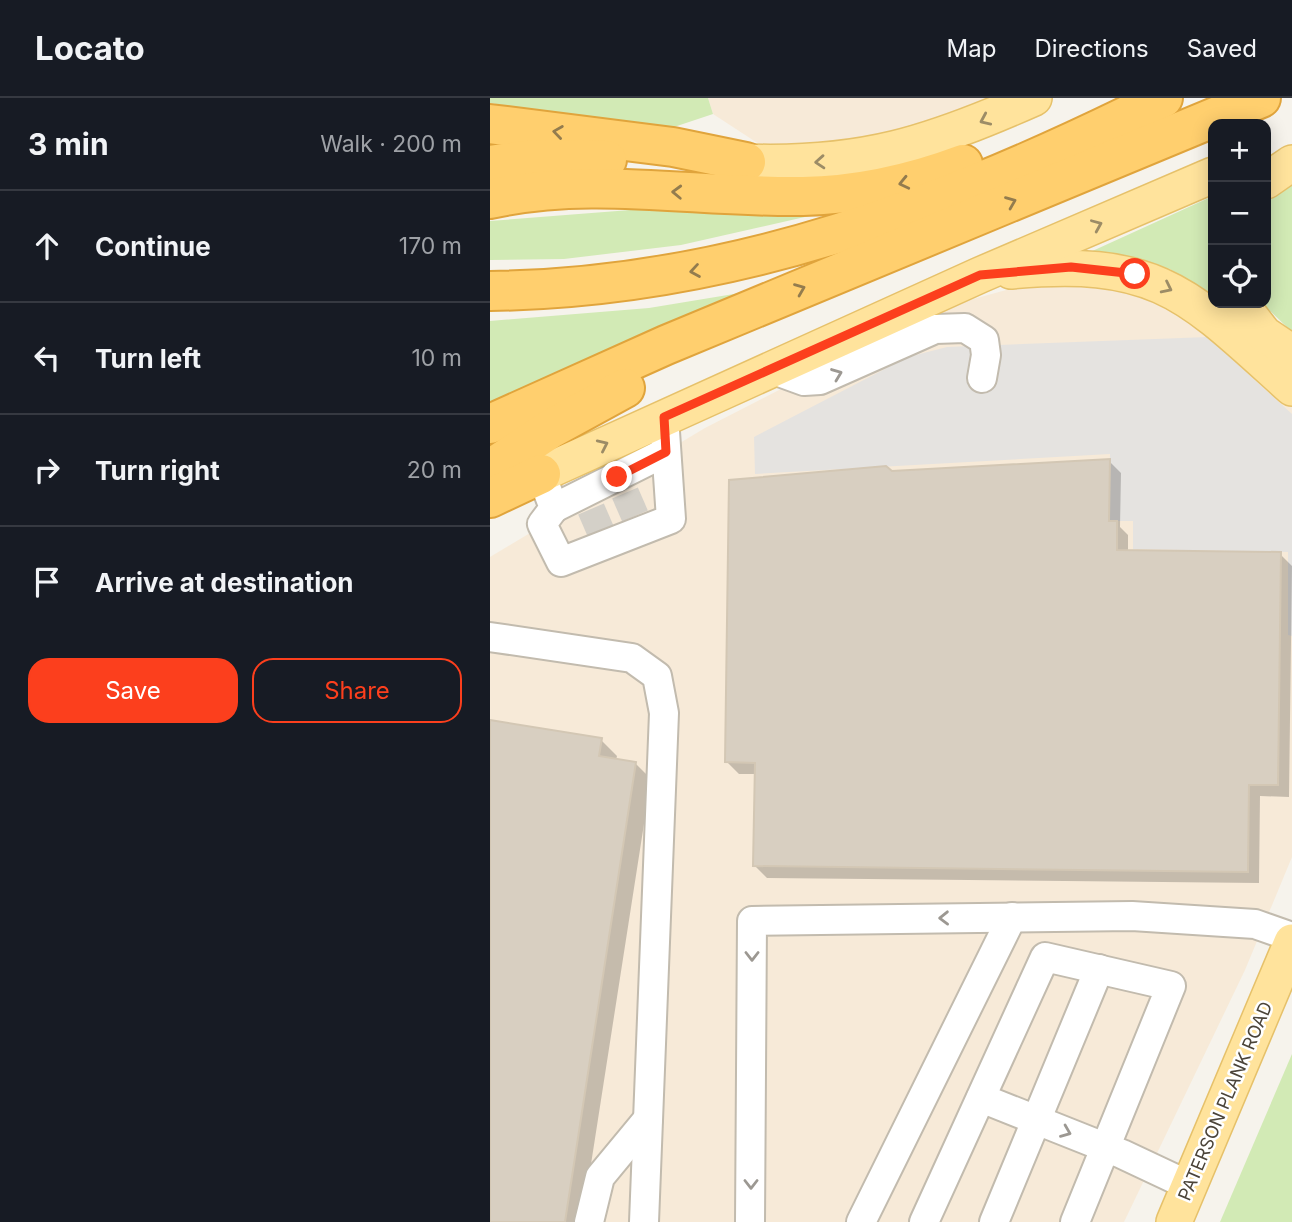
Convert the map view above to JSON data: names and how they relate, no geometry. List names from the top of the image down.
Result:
{
  "streets": {
    "main road": ["PATERSON PLANK ROAD"]
  },
  "page": {
    "header": "Locato",
    "nav": ["Map", "Directions", "Saved"],
    "heading": ["3 min", "Walk · 200 m"],
    "map_buttons": ["+", "−"],
    "list": [
      ["Continue", "170 m"],
      ["Turn left", "10 m"],
      ["Turn right", "20 m"],
      "Arrive at destination"
    ],
    "buttons": ["Save", "Share"]
  }
}
